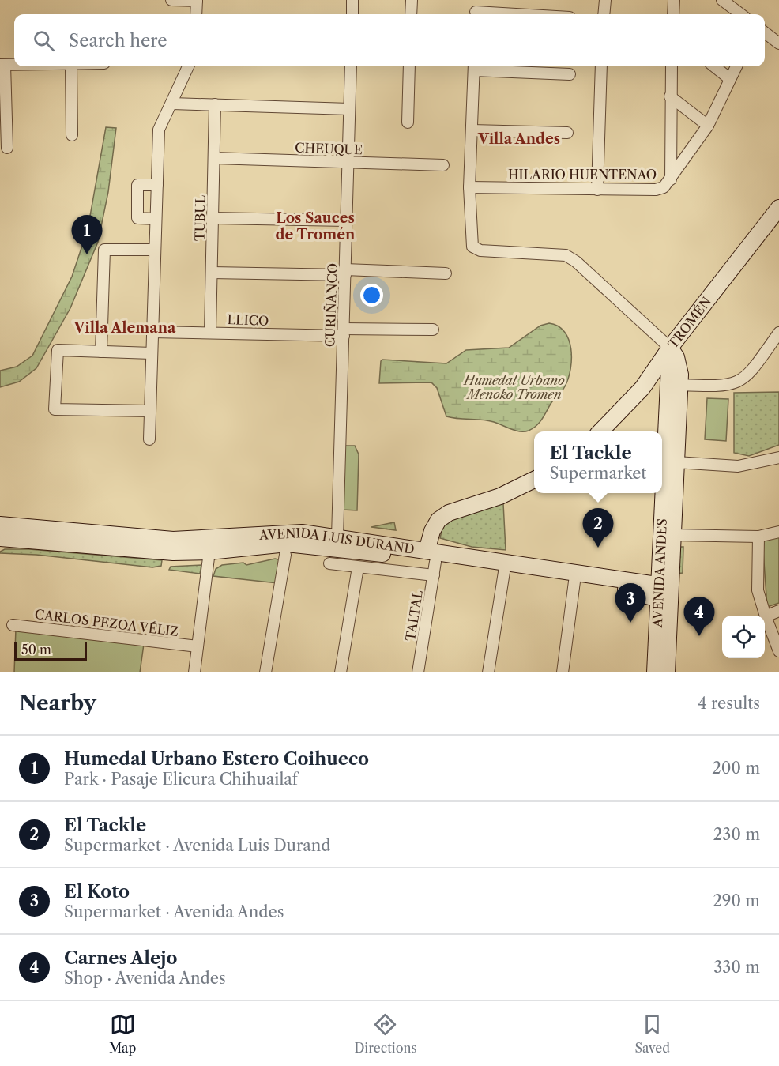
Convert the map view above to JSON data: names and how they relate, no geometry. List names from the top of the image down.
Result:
{
  "streets": {
    "street": [
      "CHEUQUE",
      "HILARIO HUENTENAO",
      "TUBUL",
      "CURIÑANCO",
      "LLICO",
      "TROMÉN",
      "AVENIDA LUIS DURAND",
      "AVENIDA ANDES",
      "TALTAL",
      "CARLOS PEZOA VÉLIZ"
    ]
  },
  "crossings": [
    ["CHEUQUE", "TUBUL"],
    ["CHEUQUE", "CURIÑANCO"],
    ["TUBUL", "LLICO"],
    ["CURIÑANCO", "LLICO"],
    ["CURIÑANCO", "AVENIDA LUIS DURAND"],
    ["TROMÉN", "AVENIDA ANDES"],
    ["AVENIDA LUIS DURAND", "AVENIDA ANDES"],
    ["AVENIDA LUIS DURAND", "TALTAL"]
  ],
  "districts": ["Villa Andes", "Los Sauces de Tromén", "Villa Alemana"],
  "parks": ["Humedal Urbano Menoko Tromen"],
  "scale_bar": "50 m",
  "page": {
    "search": "Search here",
    "pins": [
      "1",
      "2",
      "3",
      "4"
    ],
    "popup": ["El Tackle", "Supermarket"],
    "scale": "50 m",
    "heading": ["Nearby", "4 results"],
    "list": [
      {
        "mark": "1",
        "name": "Humedal Urbano Estero Coihueco",
        "note": "Park · Pasaje Elicura Chihuailaf",
        "value": "200 m"
      },
      {
        "mark": "2",
        "name": "El Tackle",
        "note": "Supermarket · Avenida Luis Durand",
        "value": "230 m"
      },
      {
        "mark": "3",
        "name": "El Koto",
        "note": "Supermarket · Avenida Andes",
        "value": "290 m"
      },
      {
        "mark": "4",
        "name": "Carnes Alejo",
        "note": "Shop · Avenida Andes",
        "value": "330 m"
      }
    ],
    "nav": ["Map", "Directions", "Saved"]
  }
}
